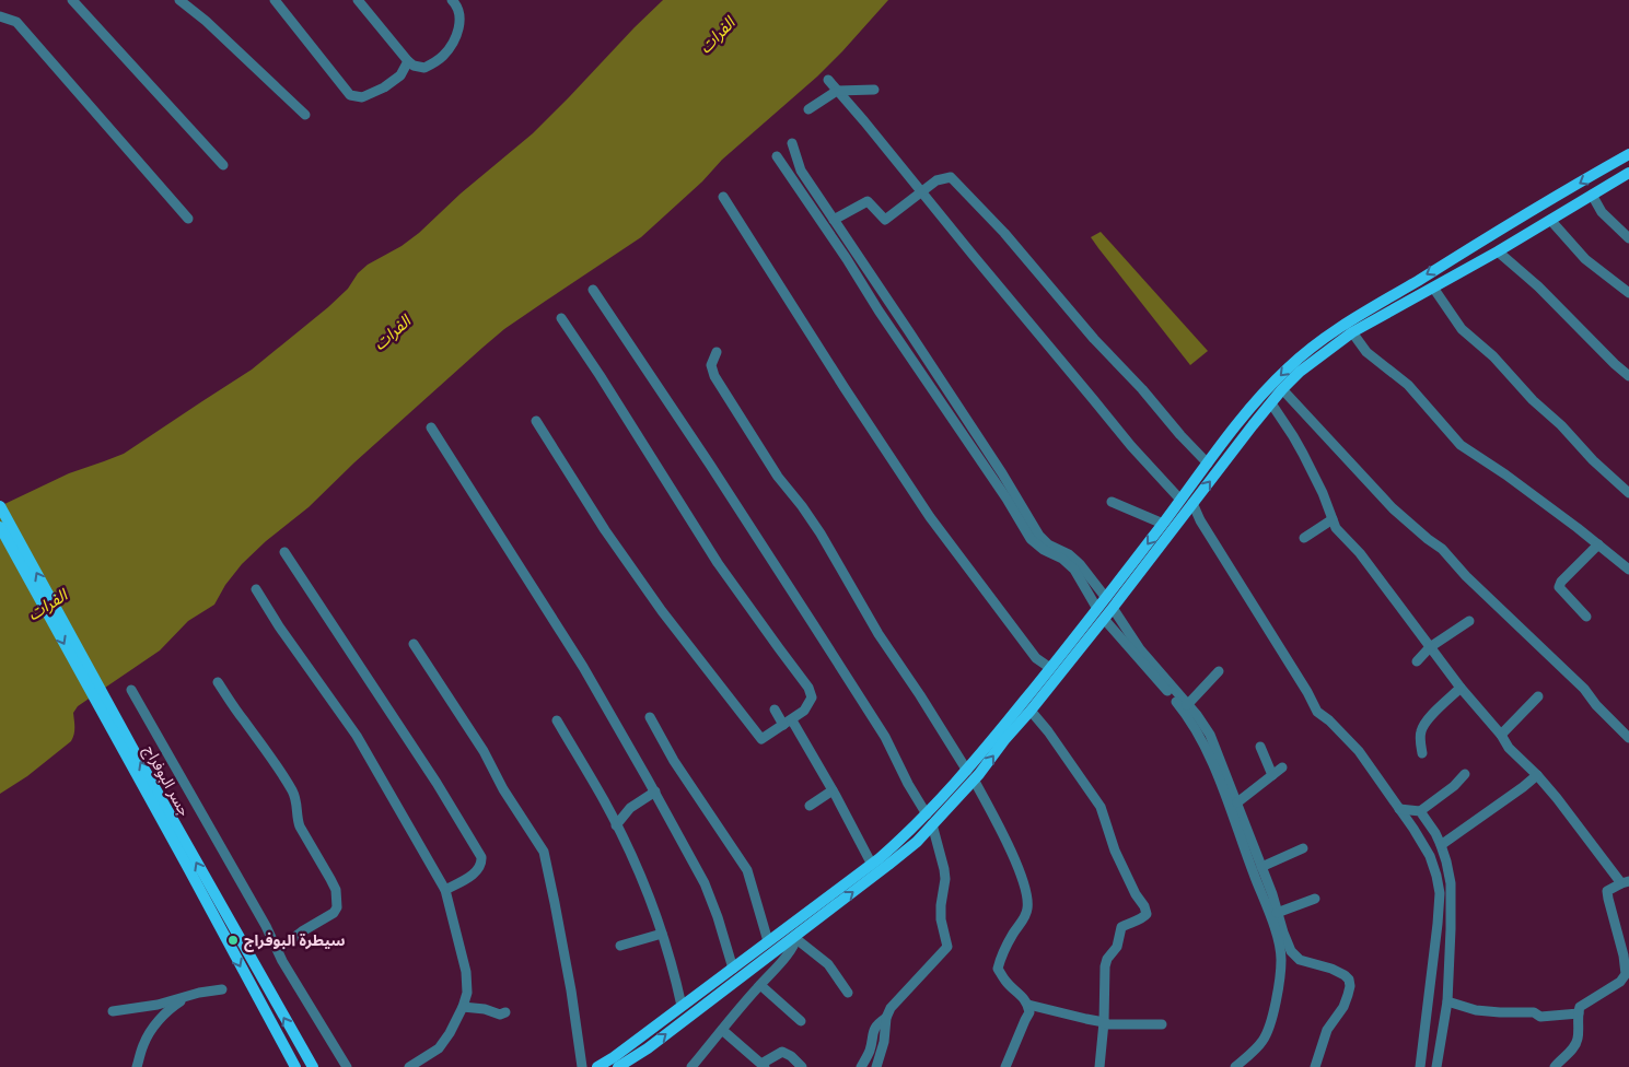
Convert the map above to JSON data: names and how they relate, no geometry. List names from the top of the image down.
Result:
{
  "streets": {
    "main road": ["جسر البوفراج"]
  },
  "water": ["الفرات"],
  "places": ["سيطرة البوفراج"]
}
